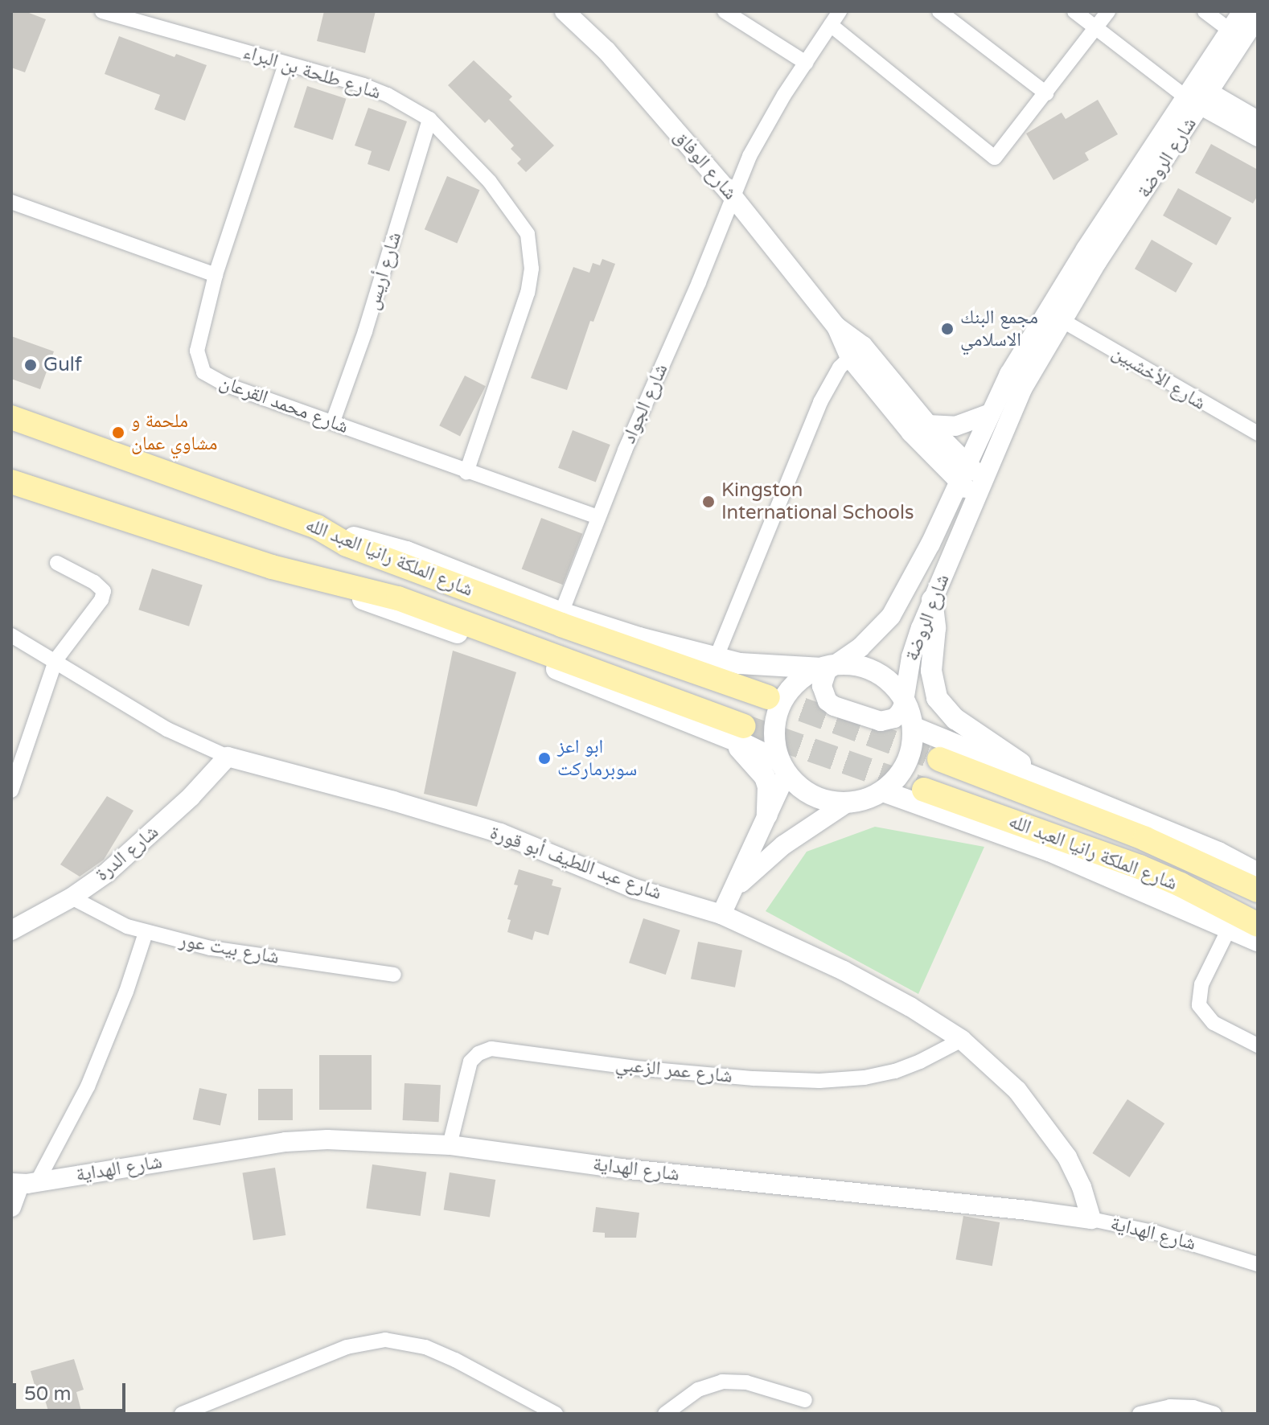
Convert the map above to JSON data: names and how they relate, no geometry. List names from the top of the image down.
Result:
{
  "streets": {
    "main road": ["شارع الملكة رانيا العبد الله"],
    "street": [
      "شارع طلحة بن البراء",
      "شارع الروضة",
      "شارع الوفاق",
      "شارع أريس",
      "شارع الأخشبين",
      "شارع الجواد",
      "شارع محمد القرعان",
      "شارع الدرة",
      "شارع عبد اللطيف أبو قورة",
      "شارع بيت عور",
      "شارع عمر الزعبي",
      "شارع الهداية"
    ]
  },
  "crossings": [
    ["شارع طلحة بن البراء", "شارع أريس"],
    ["شارع طلحة بن البراء", "شارع محمد القرعان"],
    ["شارع الروضة", "شارع الوفاق"],
    ["شارع الروضة", "شارع الأخشبين"],
    ["شارع الوفاق", "شارع الجواد"],
    ["شارع أريس", "شارع محمد القرعان"],
    ["شارع الجواد", "شارع محمد القرعان"],
    ["شارع الدرة", "شارع عبد اللطيف أبو قورة"],
    ["شارع الدرة", "شارع بيت عور"],
    ["شارع عبد اللطيف أبو قورة", "شارع عمر الزعبي"],
    ["شارع عبد اللطيف أبو قورة", "شارع الهداية"],
    ["شارع عمر الزعبي", "شارع الهداية"]
  ],
  "places": [
    "مجمع البنك الاسلامي",
    "Gulf",
    "ملحمة و مشاوي عمان",
    "Kingston International Schools",
    "ابو اعز سوبرماركت"
  ],
  "scale_bar": "50 m"
}
